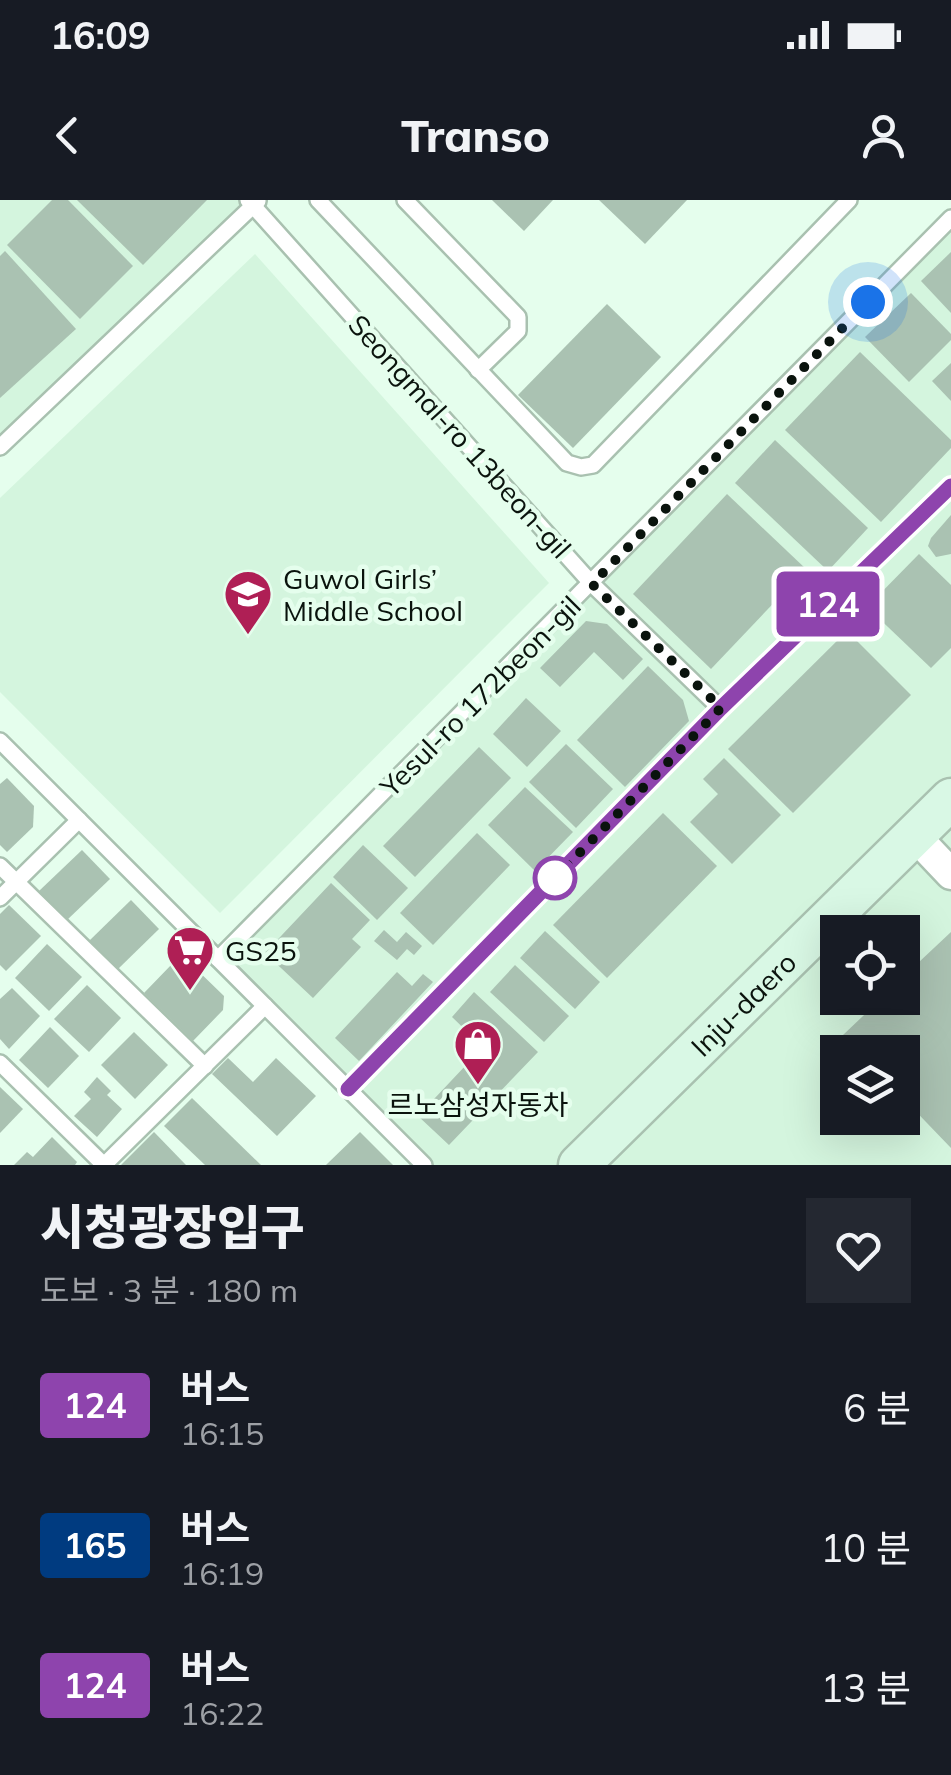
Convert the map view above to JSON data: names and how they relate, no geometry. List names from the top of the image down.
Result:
{
  "streets": {
    "main road": ["Inju-daero"],
    "lane": ["Seongmal-ro 13beon-gil", "Yesul-ro 172beon-gil"]
  },
  "crossings": [
    ["Seongmal-ro 13beon-gil", "Yesul-ro 172beon-gil"]
  ],
  "places": {
    "school or university": ["Guwol Girls’ Middle School"],
    "supermarket": ["GS25"],
    "shop": ["르노삼성자동차"]
  },
  "lines": ["bus line 124"],
  "page": {
    "status": "16:09",
    "header": "Transo",
    "on_map": "124",
    "heading": ["시청광장입구", "도보 · 3 분 · 180 m"],
    "list": [
      {
        "mark": "124",
        "name": "버스",
        "note": "16:15",
        "value": "6 분"
      },
      {
        "mark": "165",
        "name": "버스",
        "note": "16:19",
        "value": "10 분"
      },
      {
        "mark": "124",
        "name": "버스",
        "note": "16:22",
        "value": "13 분"
      }
    ]
  }
}
